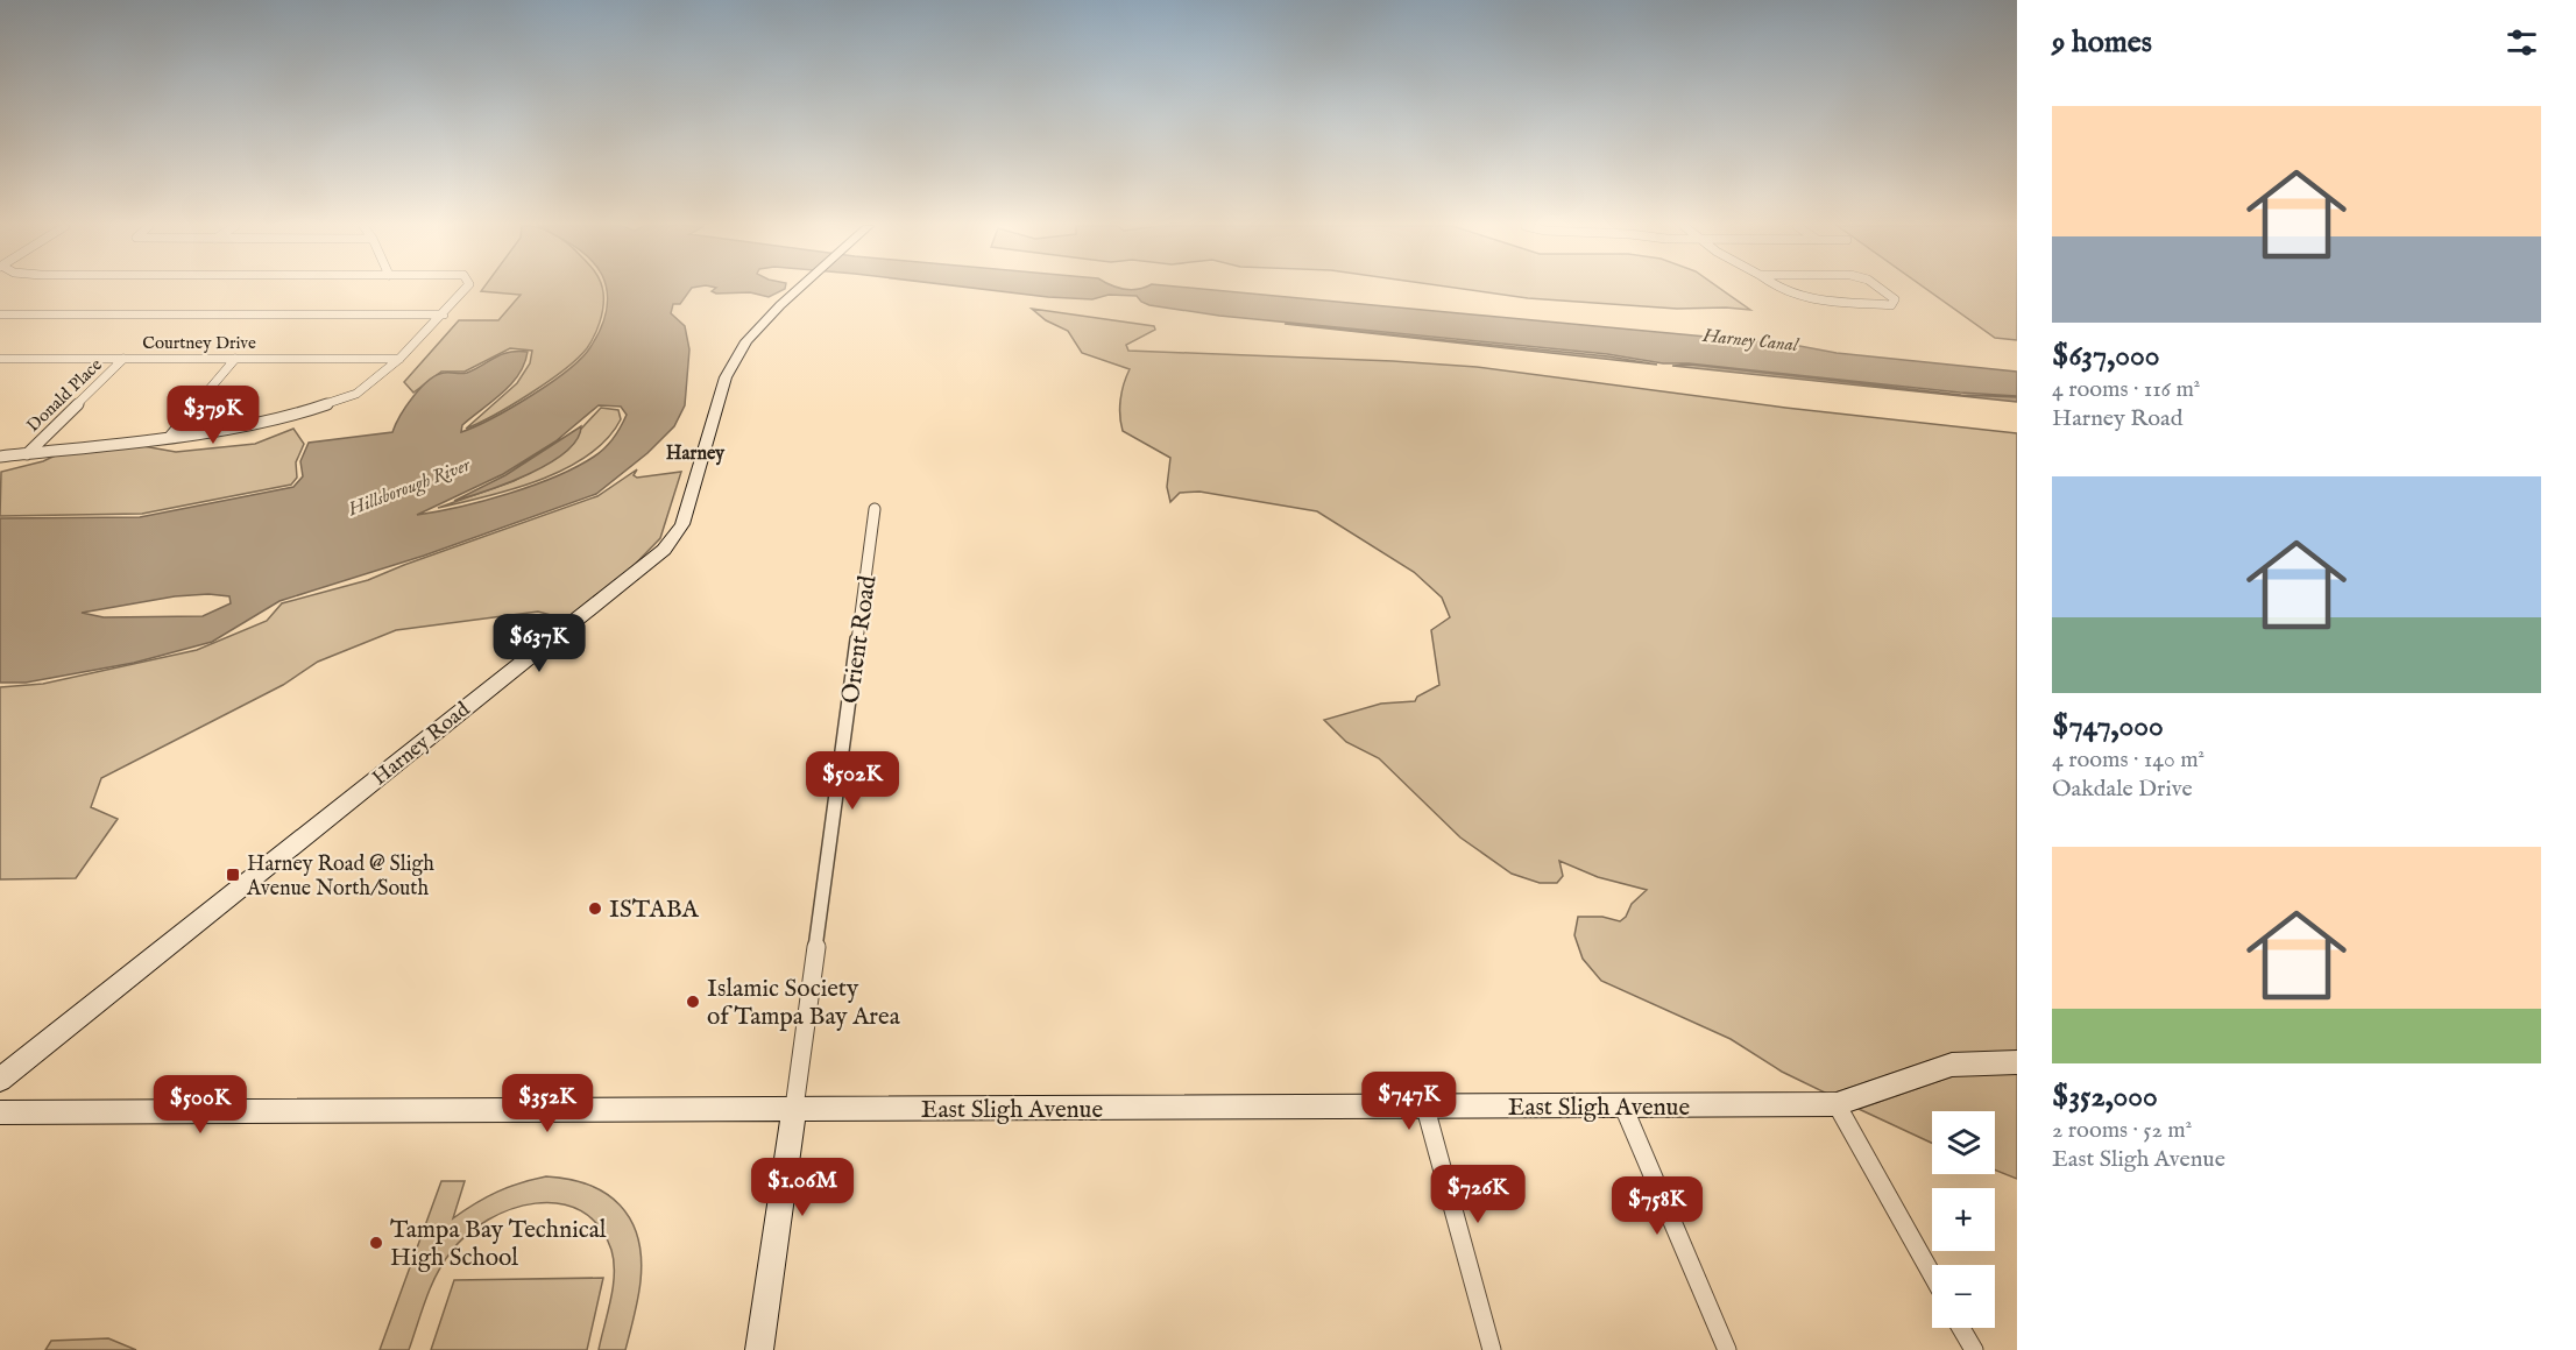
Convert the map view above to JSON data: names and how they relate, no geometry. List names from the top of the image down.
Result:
{
  "streets": {
    "street": [
      "Courtney Drive",
      "Donald Place",
      "Orient Road",
      "Harney Road",
      "East Sligh Avenue"
    ]
  },
  "crossings": [
    ["Courtney Drive", "Donald Place"],
    ["Orient Road", "East Sligh Avenue"]
  ],
  "districts": ["Harney"],
  "water": ["Harney Canal", "Hillsborough River"],
  "places": {
    "transit": ["Harney Road @ Sligh Avenue North/South"],
    "other": ["ISTABA", "Islamic Society of Tampa Bay Area", "Tampa Bay Technical High School"]
  },
  "page": {
    "heading": "9 homes",
    "list": [
      {
        "name": "$637,000",
        "note": "4 rooms · 116 m² · Harney Road"
      },
      {
        "name": "$747,000",
        "note": "4 rooms · 140 m² · Oakdale Drive"
      },
      {
        "name": "$352,000",
        "note": "2 rooms · 52 m² · East Sligh Avenue"
      }
    ],
    "price": [
      "$379K",
      "$637K",
      "$502K",
      "$747K",
      "$352K",
      "$500K",
      "$1.06M",
      "$726K",
      "$758K"
    ],
    "map_buttons": ["+", "−"]
  }
}
